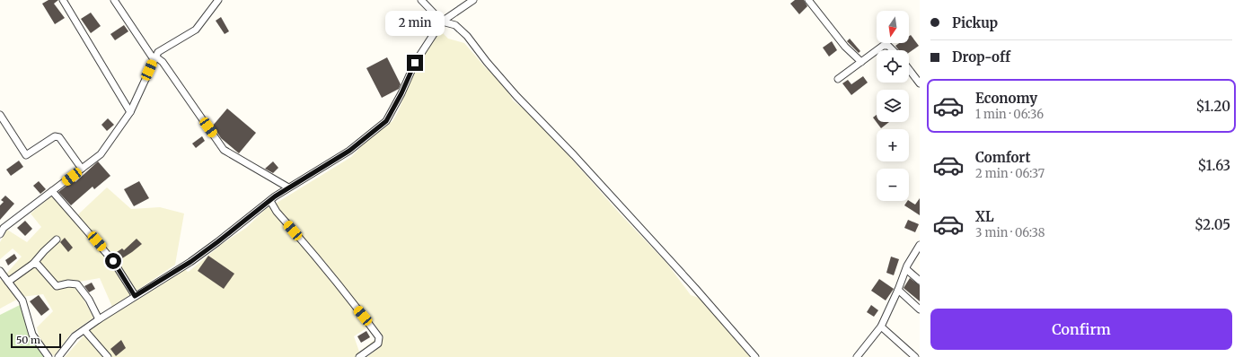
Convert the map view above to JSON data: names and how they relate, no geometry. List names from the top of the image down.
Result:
{
  "scale_bar": "50 m",
  "north": "bottom",
  "page": {
    "banner": ["Pickup", "Drop-off"],
    "map_buttons": ["+", "−"],
    "bubble": "2 min",
    "list": [
      {
        "name": "Economy",
        "note": "1 min · 06:36",
        "value": "$1.20"
      },
      {
        "name": "Comfort",
        "note": "2 min · 06:37",
        "value": "$1.63"
      },
      {
        "name": "XL",
        "note": "3 min · 06:38",
        "value": "$2.05"
      }
    ],
    "buttons": "Confirm",
    "scale": "50 m"
  }
}
